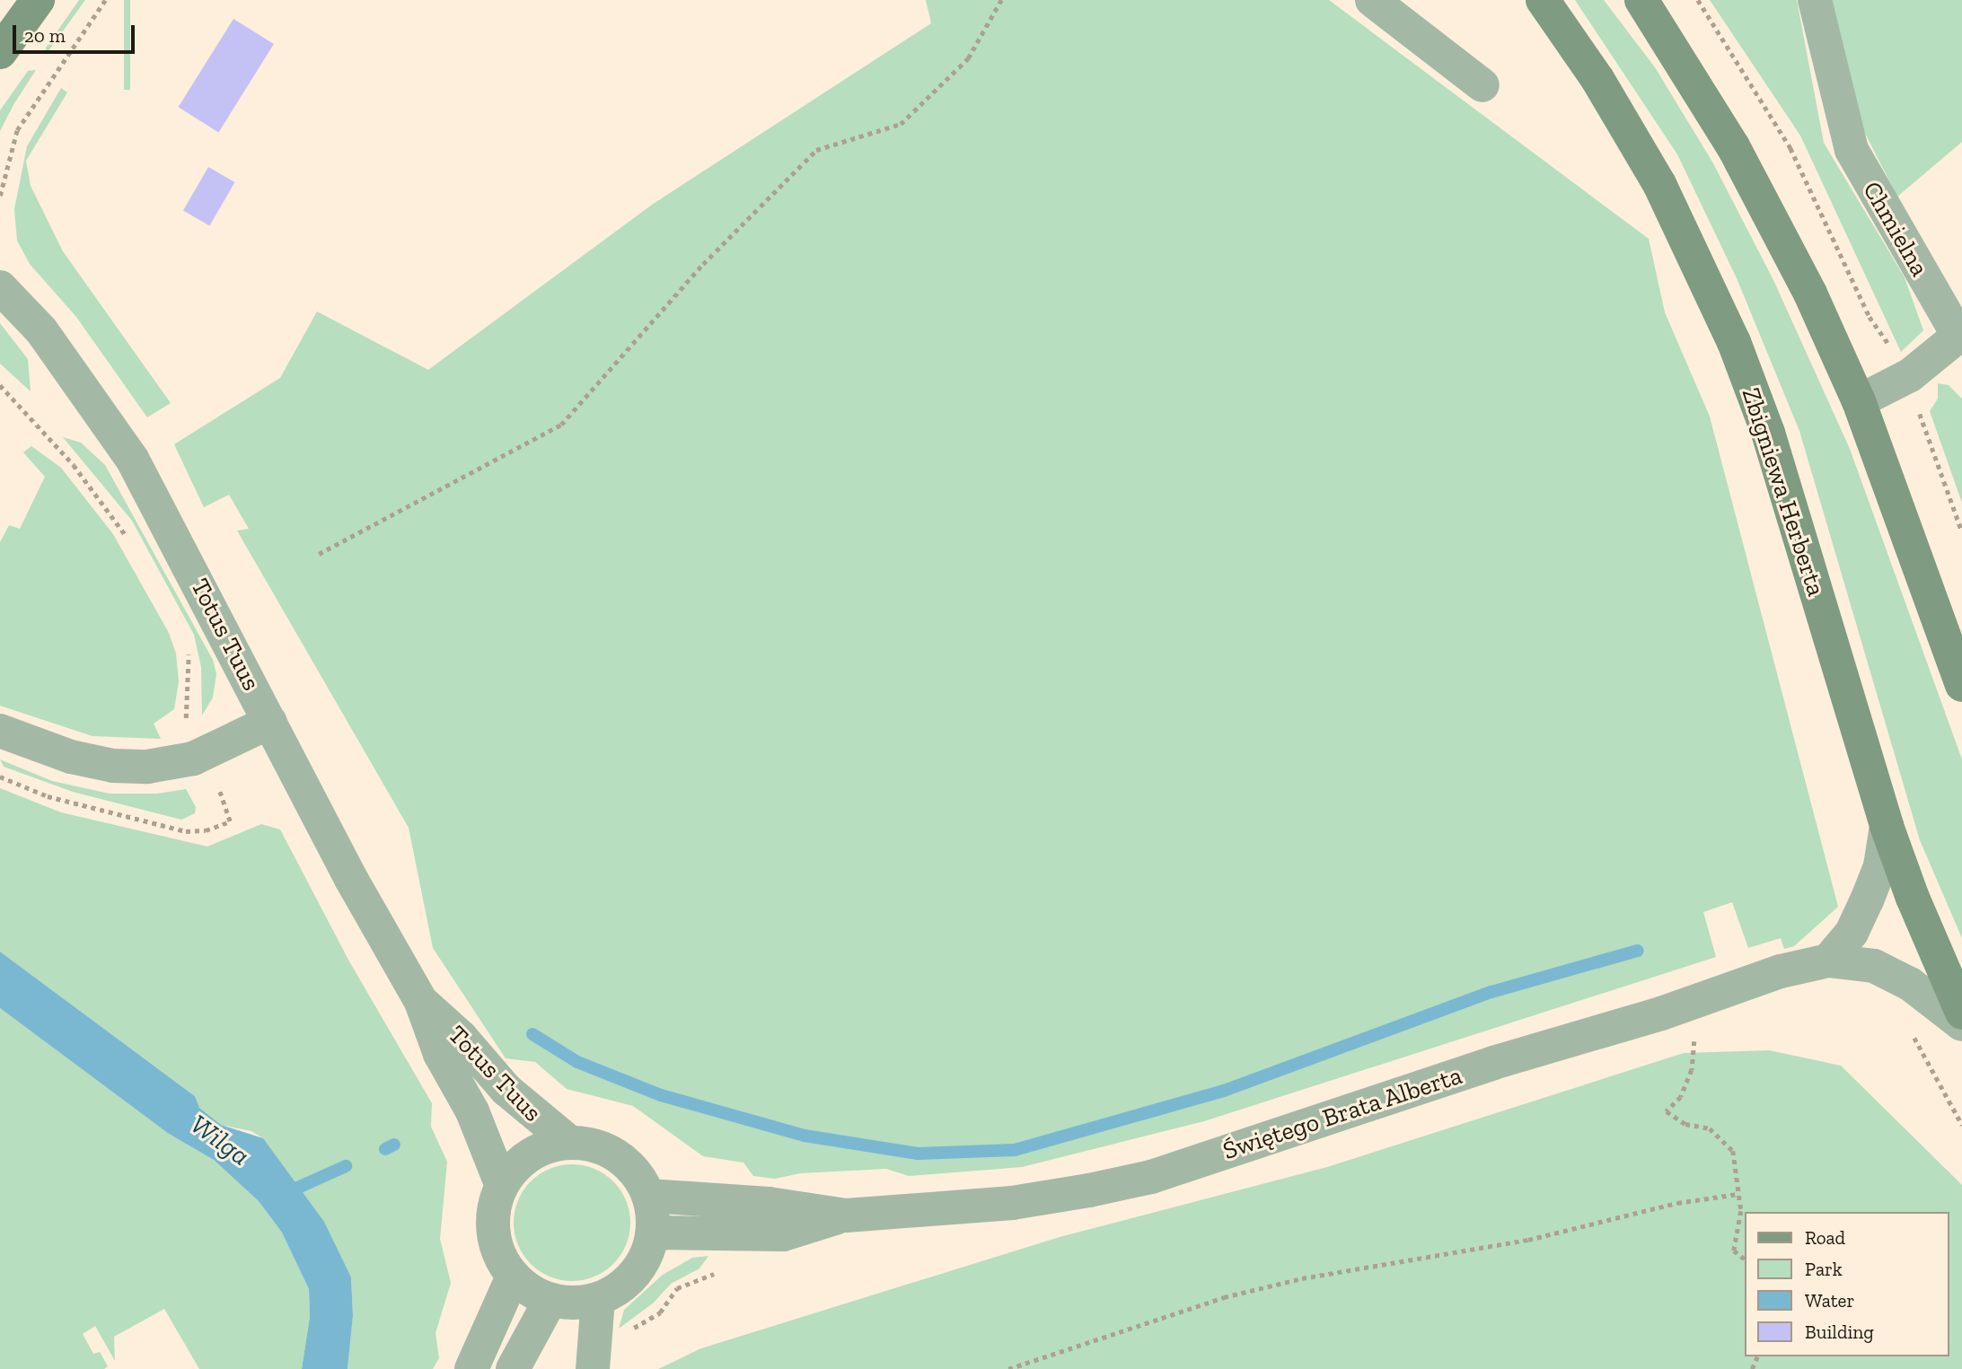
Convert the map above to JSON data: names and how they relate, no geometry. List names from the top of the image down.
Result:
{
  "streets": {
    "main road": ["Zbigniewa Herberta"],
    "street": ["Chmielna", "Totus Tuus", "Świętego Brata Alberta"]
  },
  "crossings": [
    ["Totus Tuus", "Świętego Brata Alberta"]
  ],
  "water": ["Wilga"],
  "legend": [
    "Road",
    "Park",
    "Water",
    "Building"
  ],
  "scale_bar": "20 m"
}
